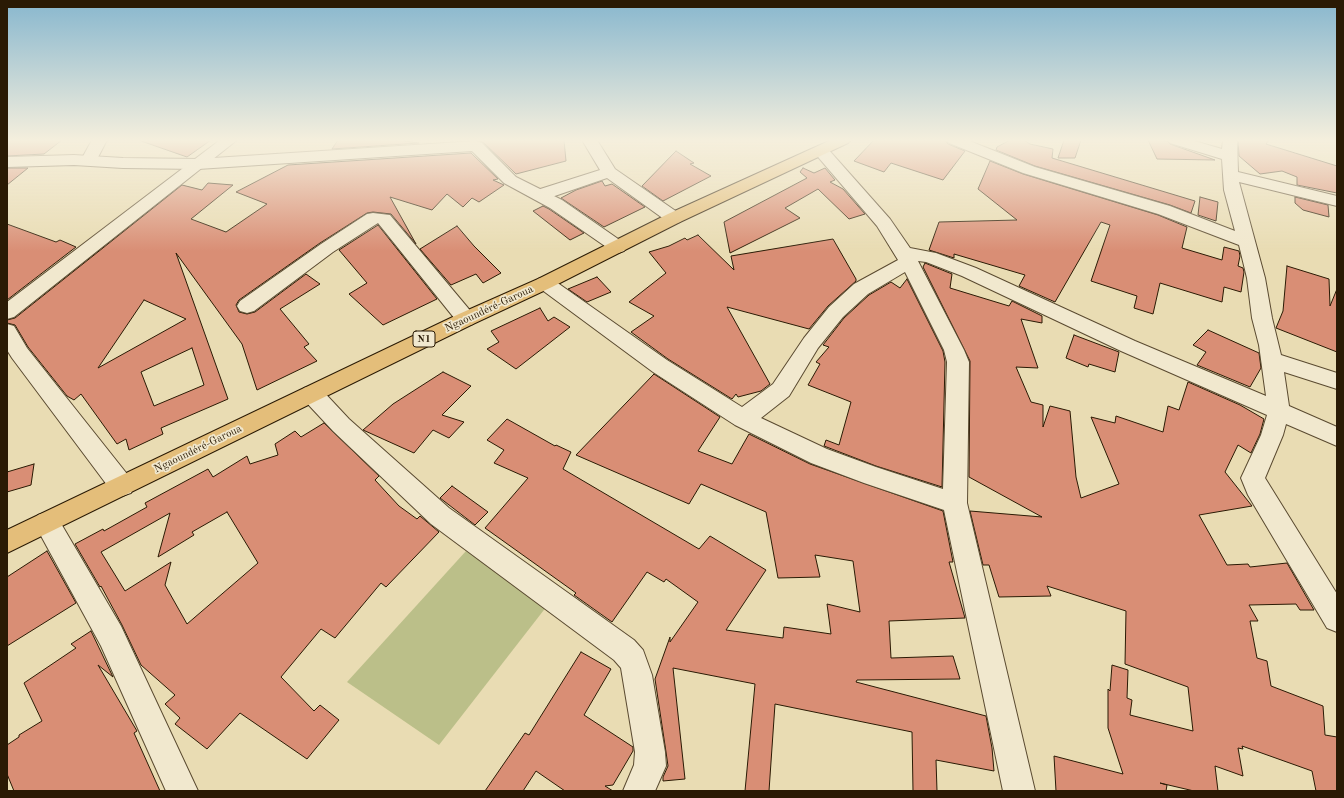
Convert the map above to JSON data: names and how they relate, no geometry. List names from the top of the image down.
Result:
{
  "streets": {
    "highway": ["Ngaoundéré-Garoua", "N1"]
  }
}
